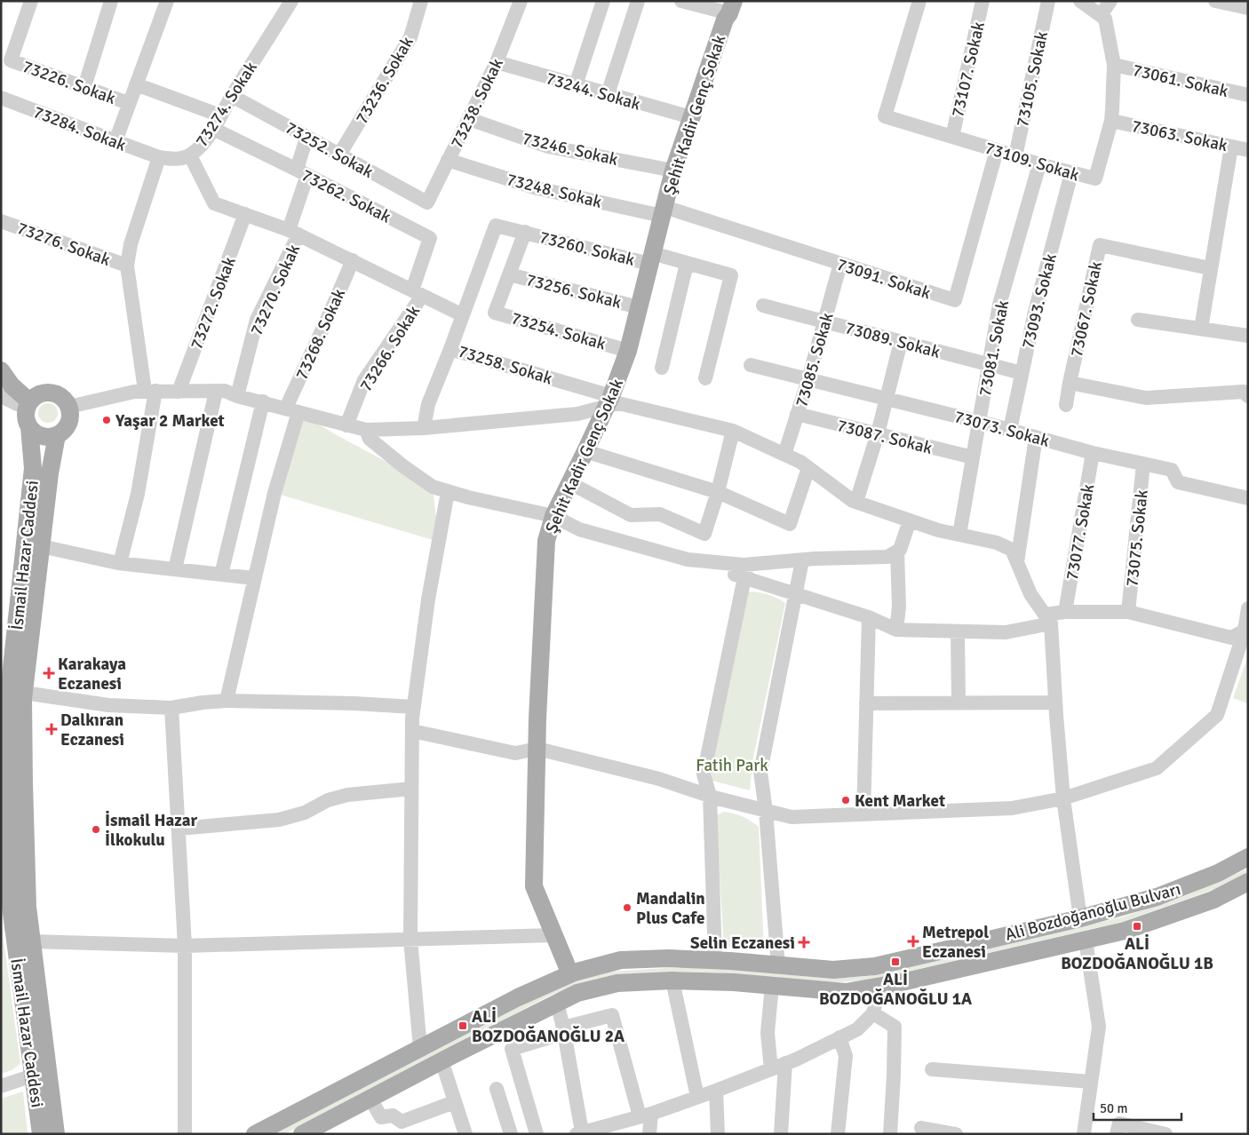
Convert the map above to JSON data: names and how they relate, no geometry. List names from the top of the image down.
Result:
{
  "streets": {
    "main road": ["Şehit Kadir Genç Sokak", "İsmail Hazar Caddesi", "Ali Bozdoğanoğlu Bulvarı"],
    "street": [
      "73107. Sokak",
      "73105. Sokak",
      "73236. Sokak",
      "73061. Sokak",
      "73226. Sokak",
      "73244. Sokak",
      "73238. Sokak",
      "73274. Sokak",
      "73284. Sokak",
      "73063. Sokak",
      "73246. Sokak",
      "73252. Sokak",
      "73109. Sokak",
      "73248. Sokak",
      "73262. Sokak",
      "73276. Sokak",
      "73260. Sokak",
      "73091. Sokak",
      "73270. Sokak",
      "73256. Sokak",
      "73093. Sokak",
      "73272. Sokak",
      "73067. Sokak",
      "73254. Sokak",
      "73268. Sokak",
      "73089. Sokak",
      "73266. Sokak",
      "73081. Sokak",
      "73085. Sokak",
      "73258. Sokak",
      "73073. Sokak",
      "73087. Sokak",
      "73077. Sokak",
      "73075. Sokak"
    ]
  },
  "crossings": [
    ["73107. Sokak", "73109. Sokak"],
    ["73105. Sokak", "73109. Sokak"],
    ["73236. Sokak", "73252. Sokak"],
    ["73061. Sokak", "73109. Sokak"],
    ["73244. Sokak", "73238. Sokak"],
    ["73244. Sokak", "Şehit Kadir Genç Sokak"],
    ["73238. Sokak", "73246. Sokak"],
    ["73238. Sokak", "73252. Sokak"],
    ["73238. Sokak", "73248. Sokak"],
    ["73274. Sokak", "73284. Sokak"],
    ["73274. Sokak", "73252. Sokak"],
    ["73274. Sokak", "73262. Sokak"],
    ["Şehit Kadir Genç Sokak", "73246. Sokak"],
    ["Şehit Kadir Genç Sokak", "73248. Sokak"],
    ["Şehit Kadir Genç Sokak", "73260. Sokak"],
    ["Şehit Kadir Genç Sokak", "73091. Sokak"],
    ["Şehit Kadir Genç Sokak", "73256. Sokak"],
    ["Şehit Kadir Genç Sokak", "73254. Sokak"],
    ["Şehit Kadir Genç Sokak", "73258. Sokak"],
    ["Şehit Kadir Genç Sokak", "Ali Bozdoğanoğlu Bulvarı"],
    ["73063. Sokak", "73109. Sokak"],
    ["73252. Sokak", "73270. Sokak"],
    ["73109. Sokak", "73091. Sokak"],
    ["73109. Sokak", "73093. Sokak"],
    ["73109. Sokak", "73081. Sokak"],
    ["73248. Sokak", "73091. Sokak"],
    ["73262. Sokak", "73270. Sokak"],
    ["73262. Sokak", "73266. Sokak"],
    ["73260. Sokak", "73254. Sokak"],
    ["73260. Sokak", "73258. Sokak"],
    ["73091. Sokak", "73085. Sokak"],
    ["73256. Sokak", "73254. Sokak"],
    ["73093. Sokak", "73089. Sokak"],
    ["73093. Sokak", "73073. Sokak"],
    ["73254. Sokak", "73258. Sokak"],
    ["73089. Sokak", "73081. Sokak"],
    ["73089. Sokak", "73085. Sokak"],
    ["73081. Sokak", "73073. Sokak"],
    ["73081. Sokak", "73087. Sokak"],
    ["73085. Sokak", "73073. Sokak"],
    ["73085. Sokak", "73087. Sokak"],
    ["73073. Sokak", "73077. Sokak"],
    ["73073. Sokak", "73075. Sokak"]
  ],
  "parks": ["Fatih Park"],
  "places": {
    "other": [
      "Yaşar 2 Market",
      "Kent Market",
      "İsmail Hazar İlkokulu",
      "Mandalin Plus Cafe"
    ],
    "health": [
      "Karakaya Eczanesi",
      "Dalkıran Eczanesi",
      "Metrepol Eczanesi",
      "Selin Eczanesi"
    ],
    "transit": ["ALİ BOZDOĞANOĞLU 1B", "ALİ BOZDOĞANOĞLU 1A", "ALİ BOZDOĞANOĞLU 2A"]
  },
  "scale_bar": "50 m"
}
